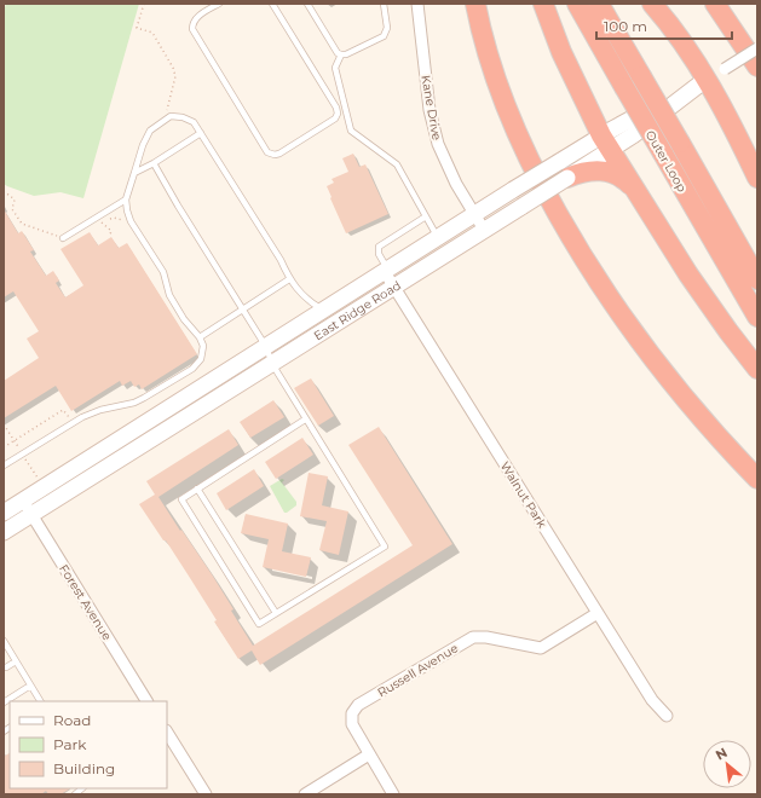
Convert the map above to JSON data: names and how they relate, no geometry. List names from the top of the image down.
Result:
{
  "streets": {
    "highway": ["Outer Loop"],
    "main road": ["East Ridge Road"],
    "street": [
      "Kane Drive",
      "Walnut Park",
      "Forest Avenue",
      "Russell Avenue"
    ]
  },
  "crossings": [
    ["Kane Drive", "East Ridge Road"],
    ["East Ridge Road", "Walnut Park"],
    ["East Ridge Road", "Forest Avenue"],
    ["Walnut Park", "Russell Avenue"]
  ],
  "legend": ["Road", "Park", "Building"],
  "scale_bar": "100 m",
  "north": "top left"
}
